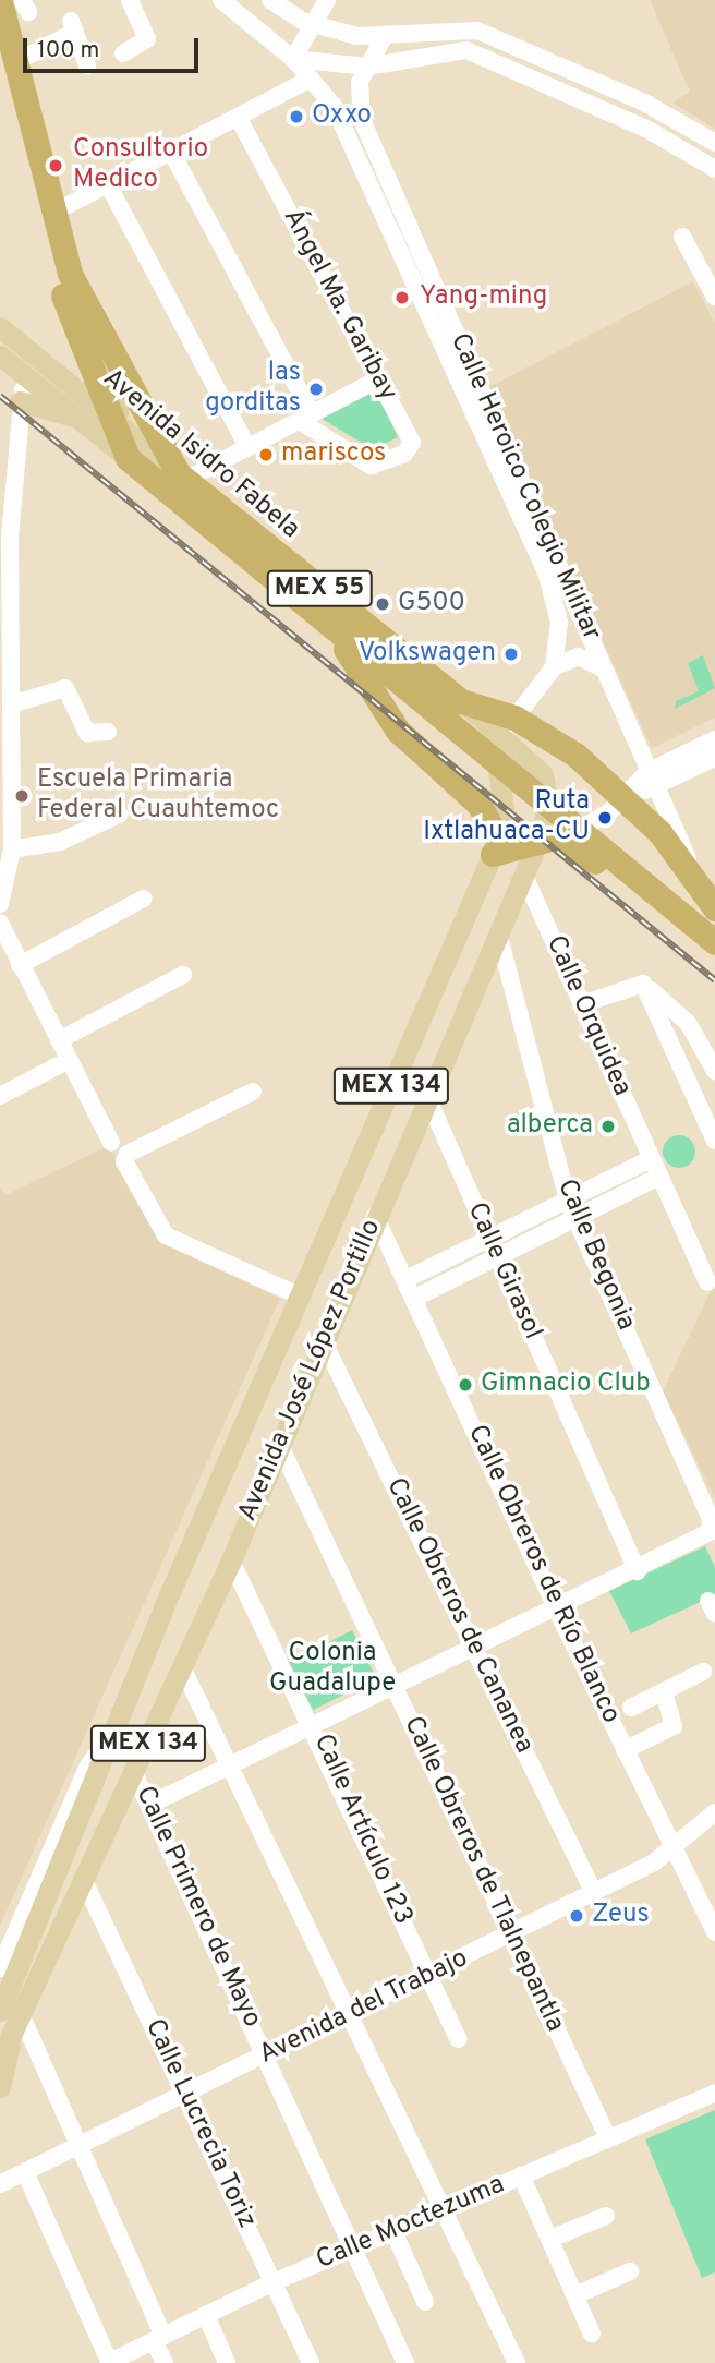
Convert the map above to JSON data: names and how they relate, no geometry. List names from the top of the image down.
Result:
{
  "streets": {
    "highway": ["Avenida Isidro Fabela", "MEX 55"],
    "main road": ["MEX 134", "Avenida José López Portillo"],
    "street": [
      "Ángel Ma. Garibay",
      "Calle Heroico Colegio Militar",
      "Calle Orquidea",
      "Calle Begonia",
      "Calle Girasol",
      "Calle Obreros de Río Blanco",
      "Calle Obreros de Cananea",
      "Calle Artículo 123",
      "Calle Obreros de Tlalnepantla",
      "Calle Primero de Mayo",
      "Avenida del Trabajo",
      "Calle Lucrecia Toriz",
      "Calle Moctezuma"
    ]
  },
  "crossings": [
    ["Avenida Isidro Fabela", "Calle Heroico Colegio Militar"],
    ["Avenida Isidro Fabela", "MEX 55"],
    ["Avenida Isidro Fabela", "Calle Orquidea"],
    ["Avenida Isidro Fabela", "MEX 134"],
    ["Avenida Isidro Fabela", "Avenida José López Portillo"],
    ["Calle Heroico Colegio Militar", "MEX 55"],
    ["Calle Heroico Colegio Militar", "MEX 134"],
    ["MEX 55", "MEX 134"],
    ["MEX 55", "Avenida José López Portillo"],
    ["Calle Orquidea", "Avenida José López Portillo"],
    ["MEX 134", "Avenida José López Portillo"],
    ["Calle Begonia", "Calle Girasol"],
    ["Calle Begonia", "Avenida José López Portillo"],
    ["Calle Girasol", "Avenida José López Portillo"],
    ["Avenida José López Portillo", "Calle Obreros de Río Blanco"],
    ["Avenida José López Portillo", "Calle Obreros de Cananea"],
    ["Avenida José López Portillo", "Calle Artículo 123"],
    ["Avenida José López Portillo", "Calle Obreros de Tlalnepantla"],
    ["Avenida José López Portillo", "Calle Primero de Mayo"],
    ["Avenida José López Portillo", "Calle Lucrecia Toriz"],
    ["Calle Obreros de Río Blanco", "Avenida del Trabajo"],
    ["Calle Obreros de Cananea", "Avenida del Trabajo"],
    ["Calle Artículo 123", "Avenida del Trabajo"],
    ["Calle Obreros de Tlalnepantla", "Avenida del Trabajo"],
    ["Calle Obreros de Tlalnepantla", "Calle Moctezuma"],
    ["Calle Primero de Mayo", "Avenida del Trabajo"],
    ["Calle Primero de Mayo", "Calle Moctezuma"],
    ["Avenida del Trabajo", "Calle Lucrecia Toriz"],
    ["Calle Lucrecia Toriz", "Calle Moctezuma"]
  ],
  "parks": ["Colonia Guadalupe"],
  "places": [
    "Oxxo",
    "Consultorio Medico",
    "Yang-ming",
    "las gorditas",
    "mariscos",
    "G500",
    "Volkswagen",
    "Escuela Primaria Federal Cuauhtemoc",
    "Ruta Ixtlahuaca-CU",
    "alberca",
    "Gimnacio Club",
    "Zeus"
  ],
  "scale_bar": "100 m"
}
